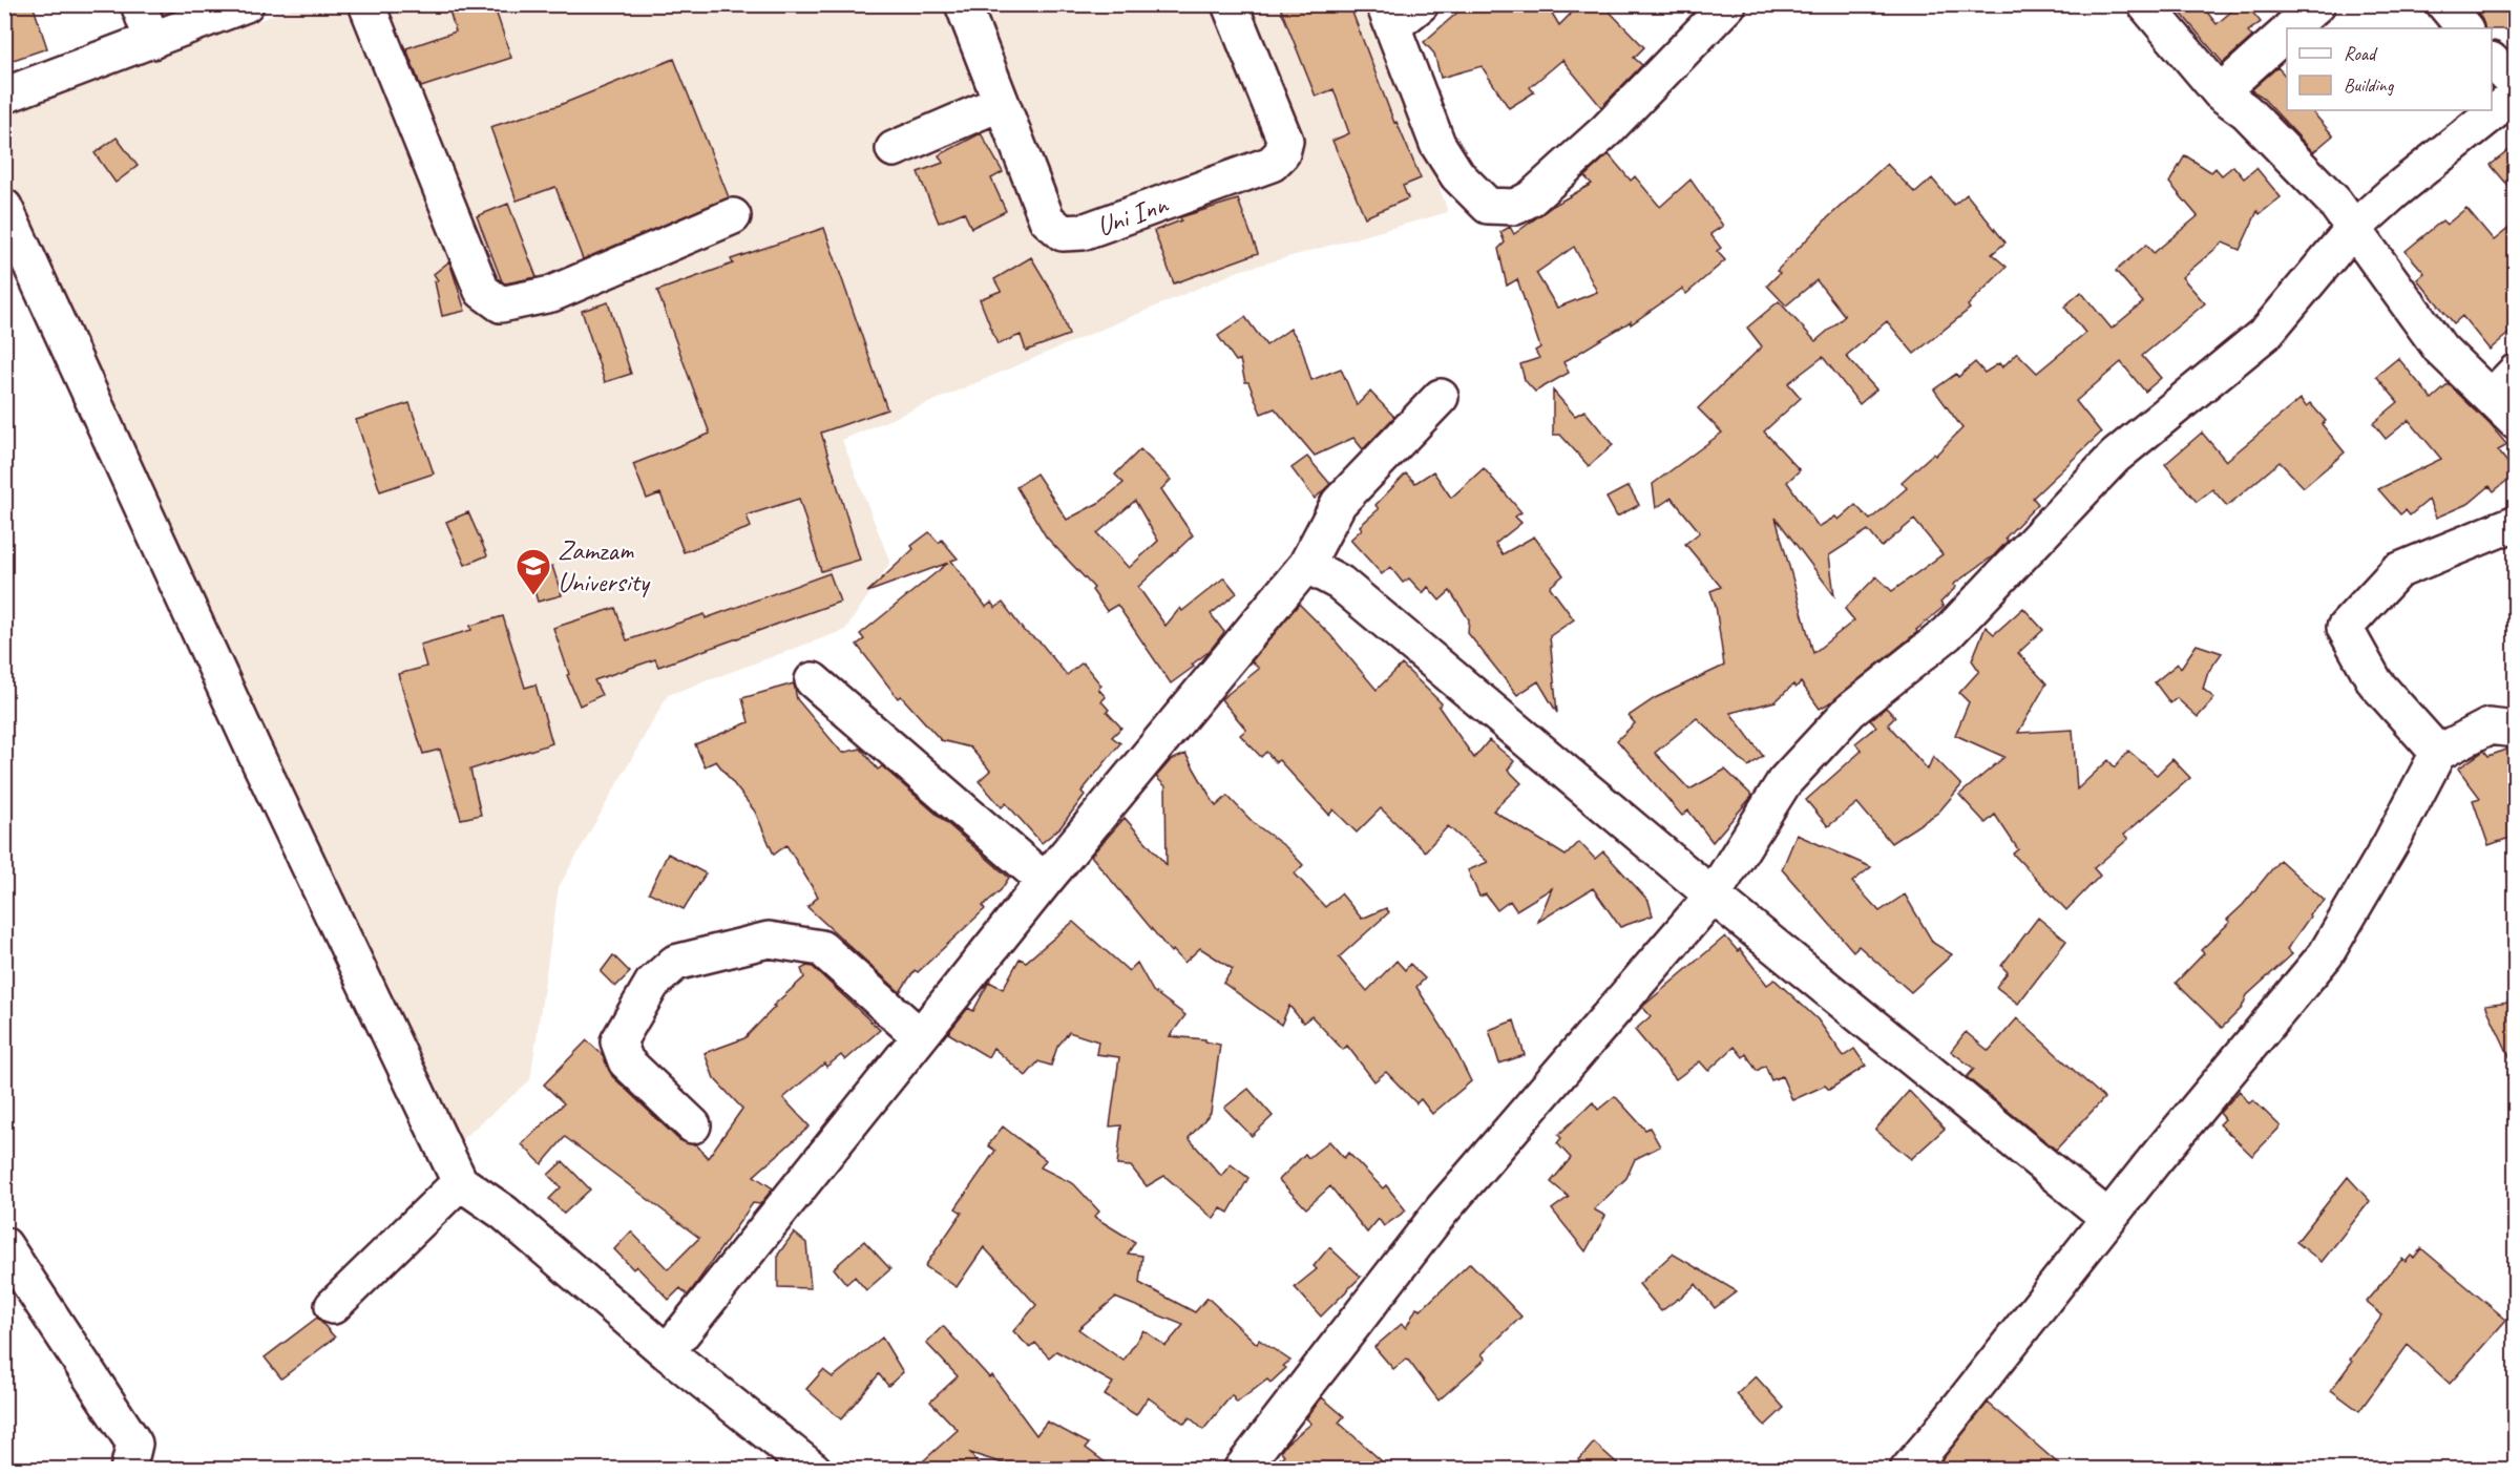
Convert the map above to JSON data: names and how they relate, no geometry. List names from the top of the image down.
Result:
{
  "streets": {
    "street": ["Uni Inn"]
  },
  "places": {
    "school or university": ["Zamzam University"]
  },
  "legend": ["Road", "Building"]
}
